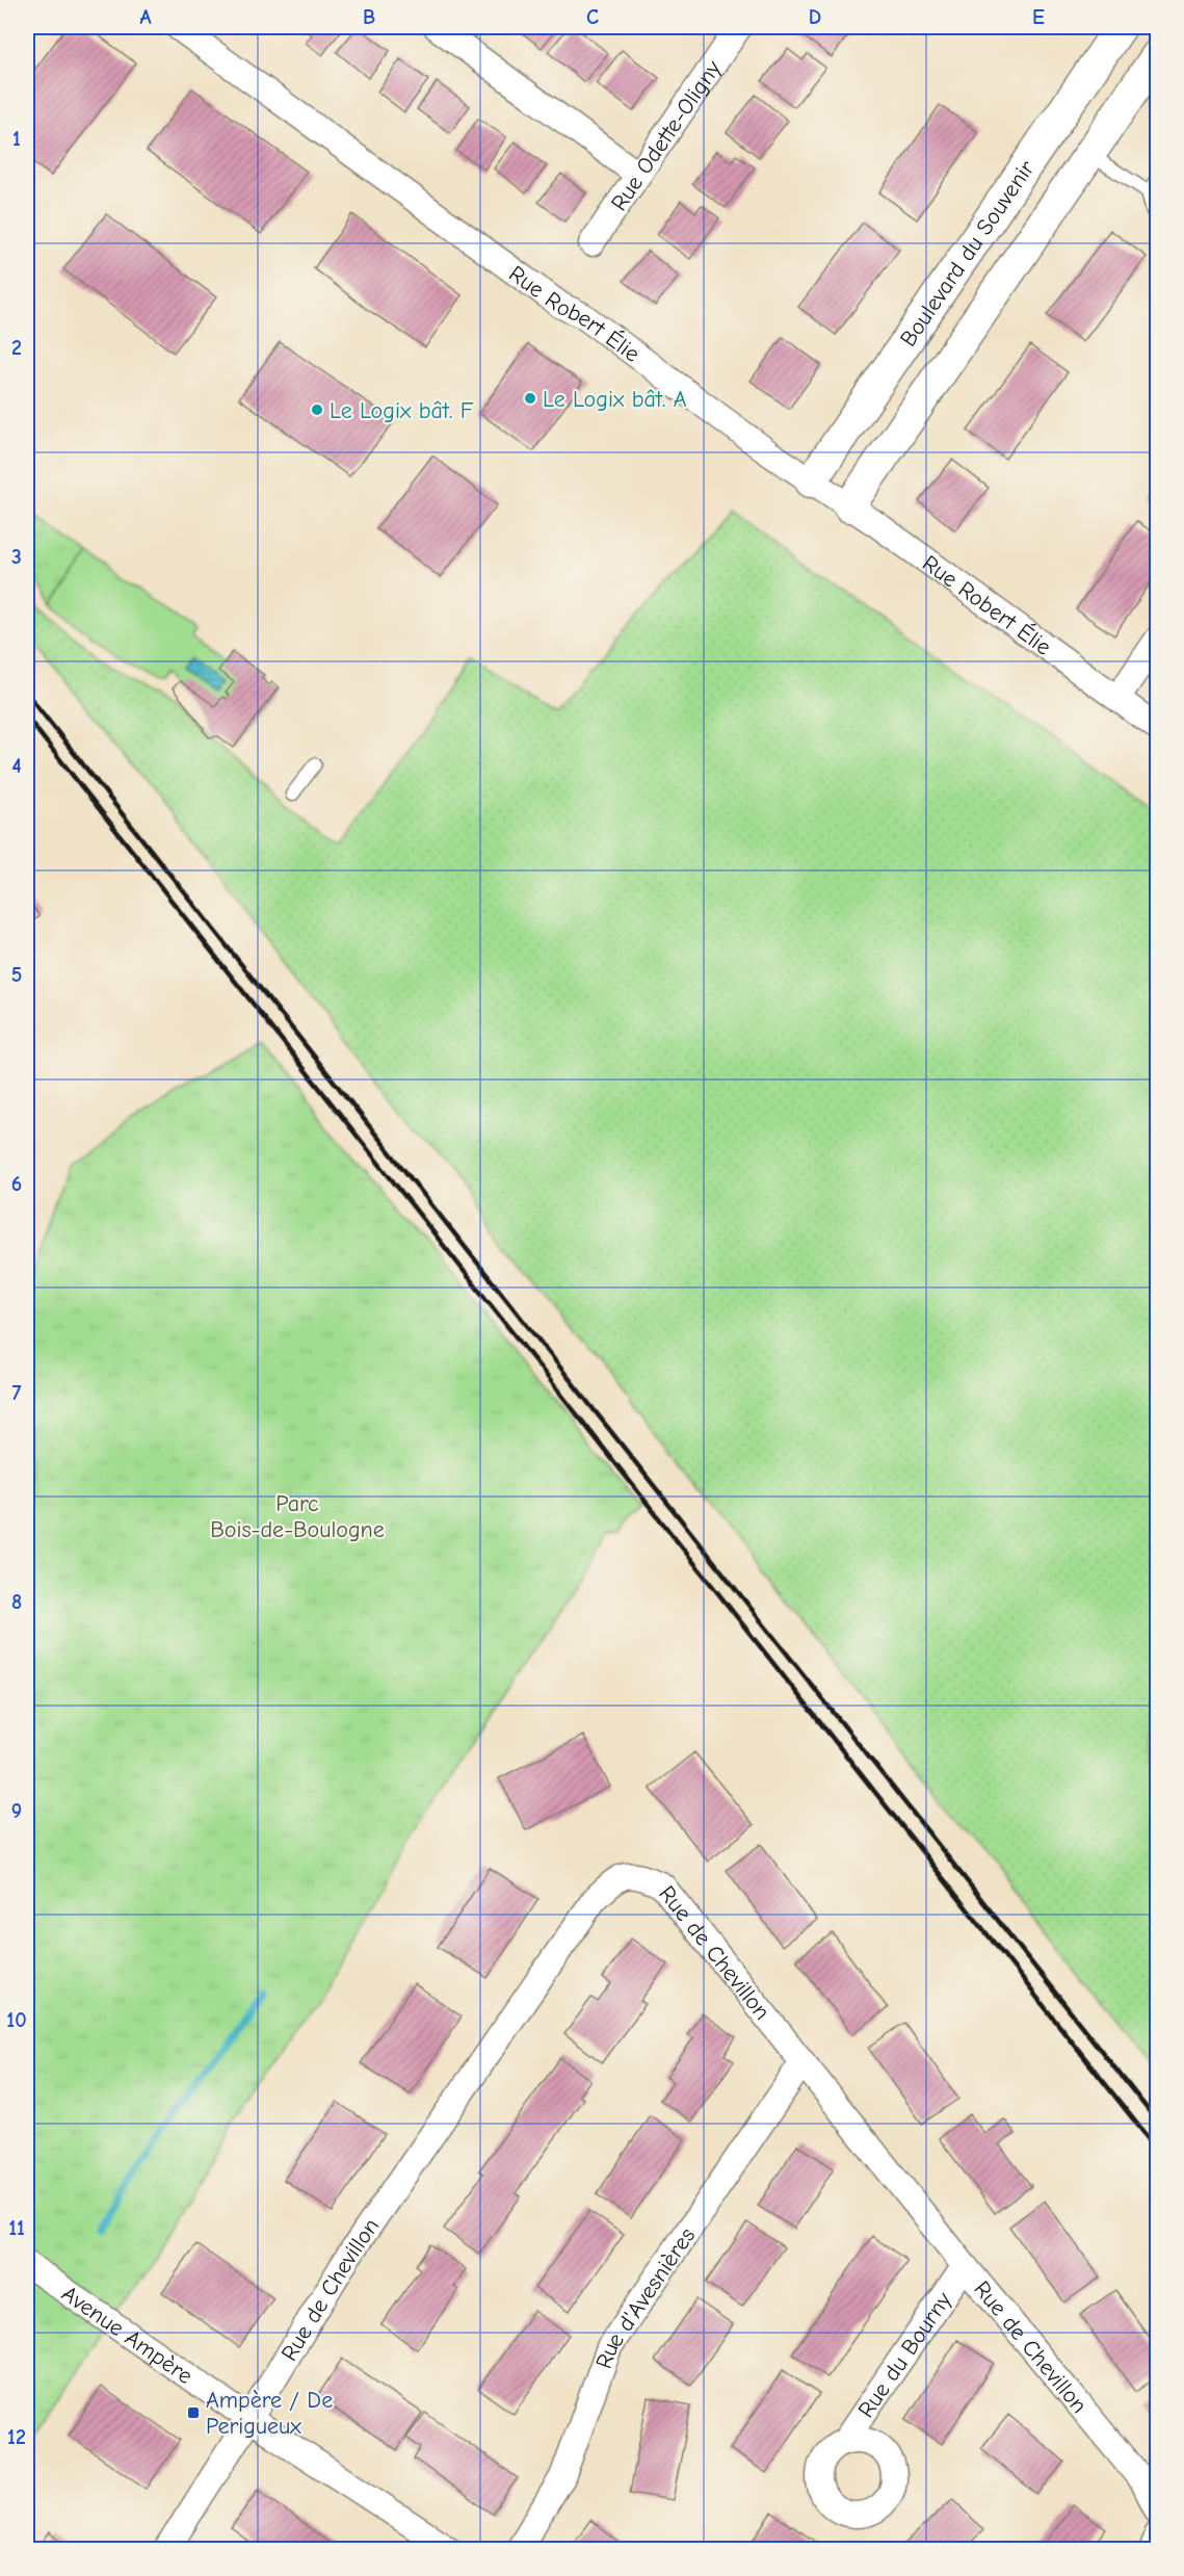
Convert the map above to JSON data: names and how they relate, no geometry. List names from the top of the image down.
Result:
{
  "streets": {
    "street": [
      "Rue Odette-Oligny",
      "Boulevard du Souvenir",
      "Rue Robert Élie",
      "Rue de Chevillon",
      "Rue d'Avesnières",
      "Avenue Ampère",
      "Rue du Bourny"
    ]
  },
  "crossings": [
    ["Boulevard du Souvenir", "Rue Robert Élie"],
    ["Rue de Chevillon", "Rue d'Avesnières"],
    ["Rue de Chevillon", "Avenue Ampère"],
    ["Rue de Chevillon", "Rue du Bourny"]
  ],
  "parks": ["Parc Bois-de-Boulogne"],
  "places": {
    "other": ["Le Logix bât. A", "Le Logix bât. F"],
    "transit": ["Ampère / De Perigueux"]
  },
  "grid": {
    "columns": [
      "A",
      "B",
      "C",
      "D",
      "E"
    ],
    "rows": [
      "1",
      "2",
      "3",
      "4",
      "5",
      "6",
      "7",
      "8",
      "9",
      "10",
      "11",
      "12"
    ]
  }
}
